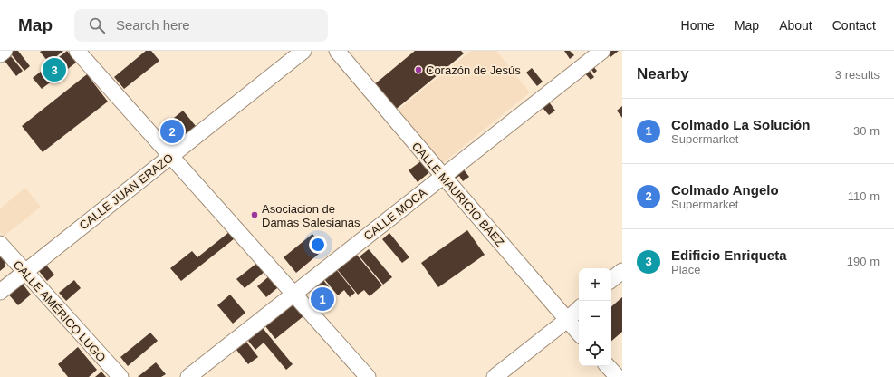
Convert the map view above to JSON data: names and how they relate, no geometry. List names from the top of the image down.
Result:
{
  "streets": {
    "street": [
      "CALLE JUAN ERAZO",
      "CALLE MAURICIO BÁEZ",
      "CALLE MOCA",
      "CALLE AMÉRICO LUGO"
    ]
  },
  "crossings": [
    ["CALLE JUAN ERAZO", "CALLE AMÉRICO LUGO"],
    ["CALLE MAURICIO BÁEZ", "CALLE MOCA"]
  ],
  "places": ["Corazón de Jesús", "Asociacion de Damas Salesianas"],
  "page": {
    "header": "Map",
    "search": "Search here",
    "nav": [
      "Home",
      "Map",
      "About",
      "Contact"
    ],
    "heading": ["Nearby", "3 results"],
    "pins": ["3", "2", "1"],
    "list": [
      {
        "mark": "1",
        "name": "Colmado La Solución",
        "note": "Supermarket",
        "value": "30 m"
      },
      {
        "mark": "2",
        "name": "Colmado Angelo",
        "note": "Supermarket",
        "value": "110 m"
      },
      {
        "mark": "3",
        "name": "Edificio Enriqueta",
        "note": "Place",
        "value": "190 m"
      }
    ],
    "map_buttons": ["+", "−"]
  }
}
